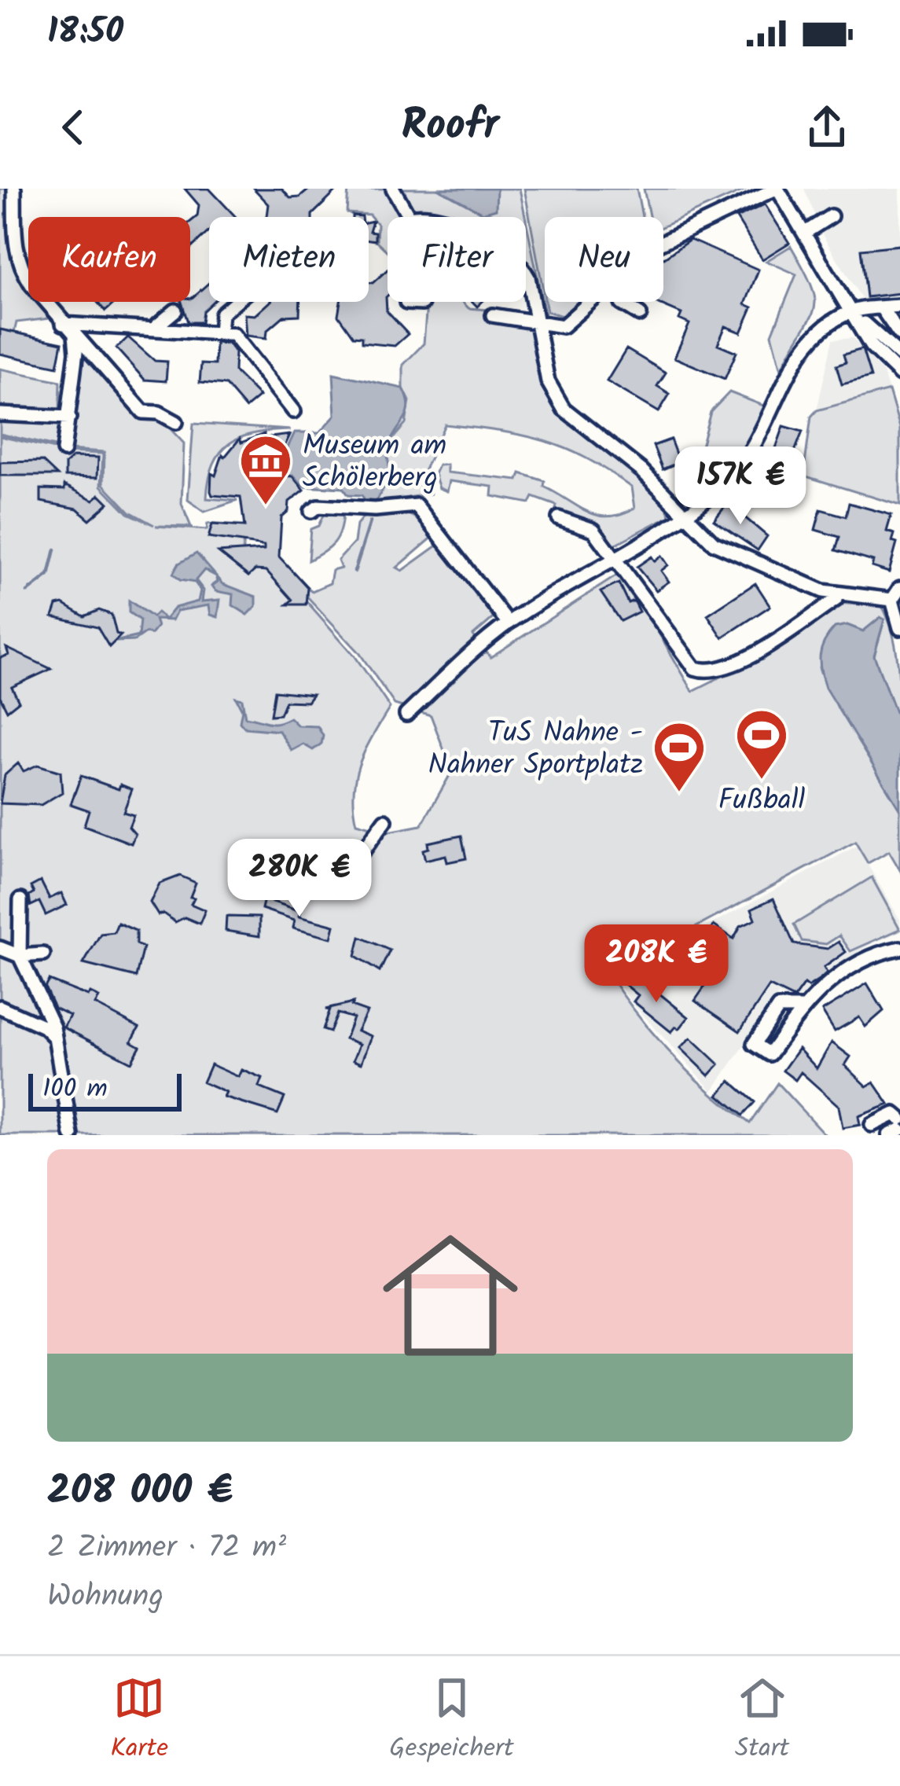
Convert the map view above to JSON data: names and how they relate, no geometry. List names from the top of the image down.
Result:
{
  "places": {
    "museum": ["Museum am Schölerberg"],
    "sports": ["Fußball", "TuS Nahne - Nahner Sportplatz"]
  },
  "scale_bar": "100 m",
  "page": {
    "status": "18:50",
    "header": "Roofr",
    "chip": [
      "Kaufen",
      "Mieten",
      "Filter",
      "Neu"
    ],
    "price": ["157K €", "280K €", "208K €"],
    "scale": "100 m",
    "list": [
      {
        "name": "208 000 €",
        "note": "2 Zimmer · 72 m² · Wohnung"
      }
    ],
    "tabs": ["Karte", "Gespeichert", "Start"]
  }
}
